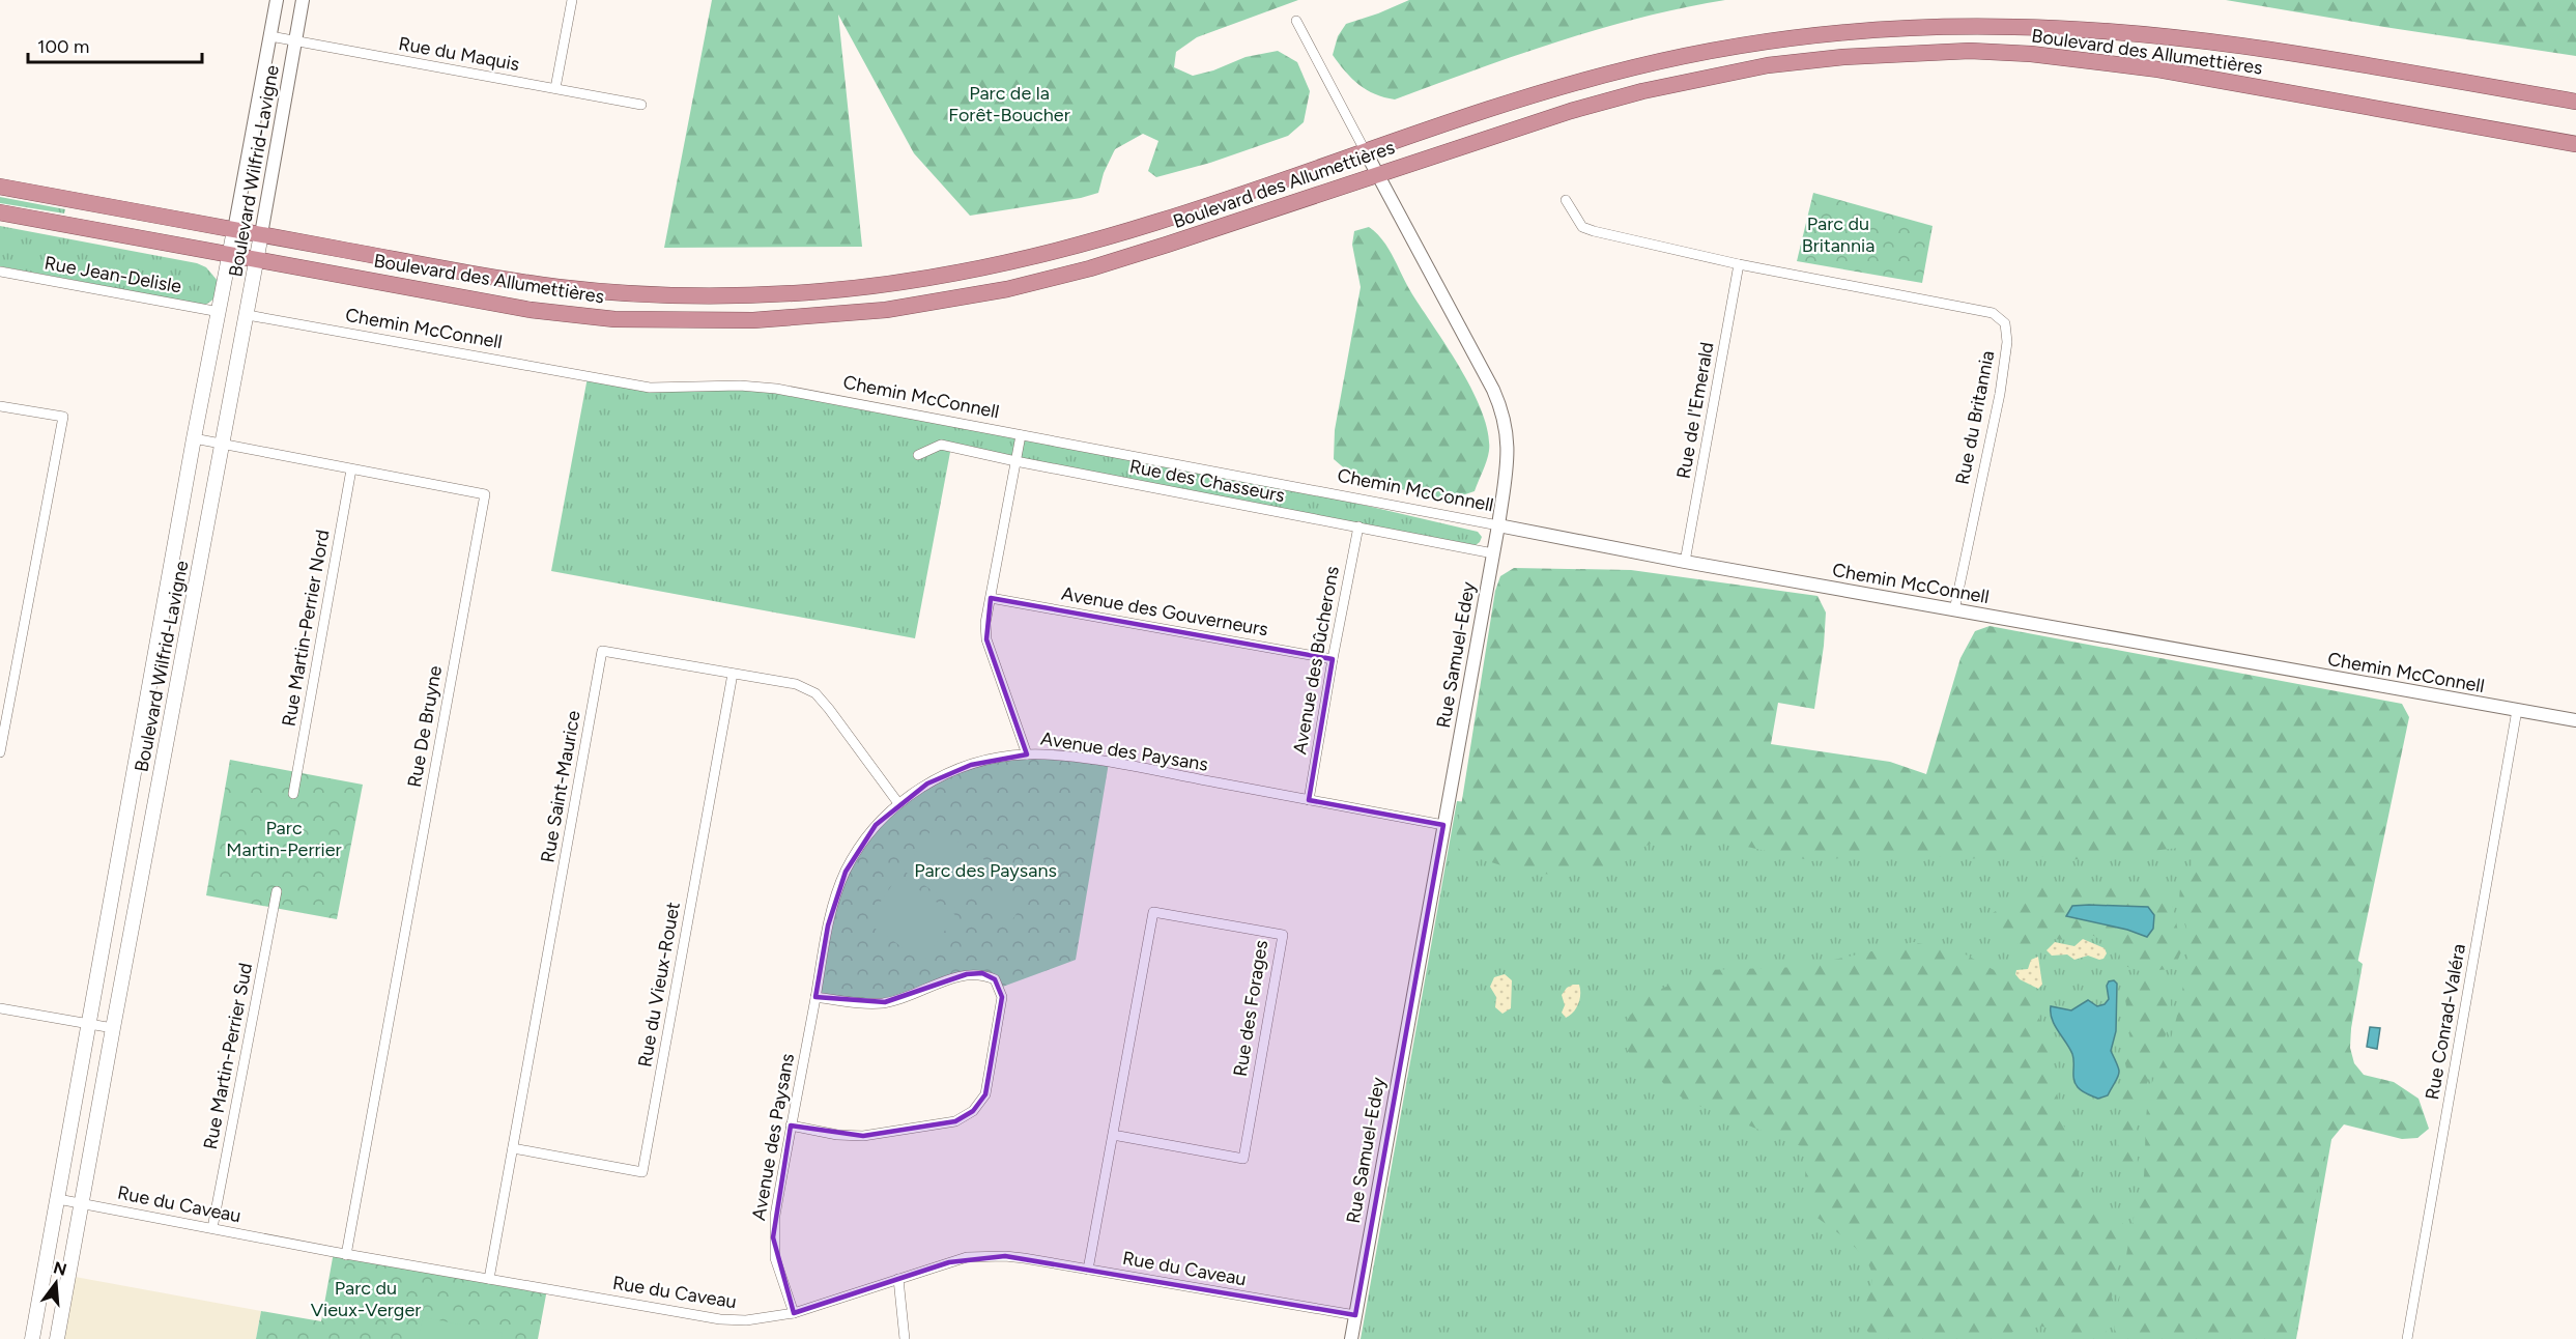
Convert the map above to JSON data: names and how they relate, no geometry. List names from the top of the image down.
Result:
{
  "streets": {
    "highway": ["Boulevard des Allumettières"],
    "main road": ["Boulevard Wilfrid-Lavigne"],
    "street": [
      "Rue du Maquis",
      "Rue Jean-Delisle",
      "Chemin McConnell",
      "Rue de l'Emerald",
      "Rue du Britannia",
      "Rue des Chasseurs",
      "Avenue des Gouverneurs",
      "Rue Martin-Perrier Nord",
      "Rue Samuel-Edey",
      "Avenue des Bûcherons",
      "Rue De Bruyne",
      "Avenue des Paysans",
      "Rue Saint-Maurice",
      "Rue du Vieux-Rouet",
      "Rue des Forages",
      "Rue Conrad-Valéra",
      "Rue Martin-Perrier Sud",
      "Rue du Caveau"
    ]
  },
  "crossings": [
    ["Boulevard des Allumettières", "Boulevard Wilfrid-Lavigne"],
    ["Boulevard des Allumettières", "Rue Samuel-Edey"],
    ["Rue du Maquis", "Boulevard Wilfrid-Lavigne"],
    ["Boulevard Wilfrid-Lavigne", "Rue Jean-Delisle"],
    ["Boulevard Wilfrid-Lavigne", "Chemin McConnell"],
    ["Boulevard Wilfrid-Lavigne", "Rue De Bruyne"],
    ["Boulevard Wilfrid-Lavigne", "Rue du Caveau"],
    ["Chemin McConnell", "Rue de l'Emerald"],
    ["Chemin McConnell", "Rue du Britannia"],
    ["Chemin McConnell", "Rue Samuel-Edey"],
    ["Chemin McConnell", "Rue Conrad-Valéra"],
    ["Rue de l'Emerald", "Rue du Britannia"],
    ["Rue des Chasseurs", "Rue Samuel-Edey"],
    ["Rue des Chasseurs", "Avenue des Bûcherons"],
    ["Avenue des Gouverneurs", "Avenue des Bûcherons"],
    ["Rue Martin-Perrier Nord", "Rue De Bruyne"],
    ["Rue Samuel-Edey", "Avenue des Paysans"],
    ["Rue Samuel-Edey", "Rue du Caveau"],
    ["Avenue des Bûcherons", "Avenue des Paysans"],
    ["Rue De Bruyne", "Rue du Caveau"],
    ["Avenue des Paysans", "Rue Saint-Maurice"],
    ["Avenue des Paysans", "Rue du Caveau"],
    ["Rue Saint-Maurice", "Rue du Vieux-Rouet"],
    ["Rue Saint-Maurice", "Rue du Caveau"],
    ["Rue des Forages", "Rue du Caveau"],
    ["Rue Martin-Perrier Sud", "Rue du Caveau"]
  ],
  "parks": [
    "Parc de la Forêt-Boucher",
    "Parc du Britannia",
    "Parc Martin-Perrier",
    "Parc des Paysans",
    "Parc du Vieux-Verger"
  ],
  "scale_bar": "100 m",
  "north": "top"
}
